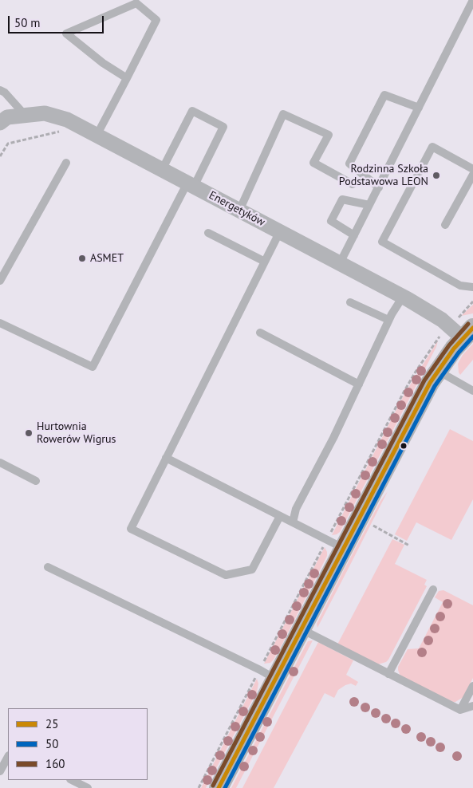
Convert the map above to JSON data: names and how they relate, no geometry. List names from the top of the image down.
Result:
{
  "streets": {
    "street": ["Energetyków"]
  },
  "places": ["Rodzinna Szkoła Podstawowa LEON", "ASMET", "Hurtownia Rowerów Wigrus"],
  "lines": ["transit line 160", "transit line 25", "transit line 50"],
  "legend": ["25", "50", "160"],
  "scale_bar": "50 m"
}
